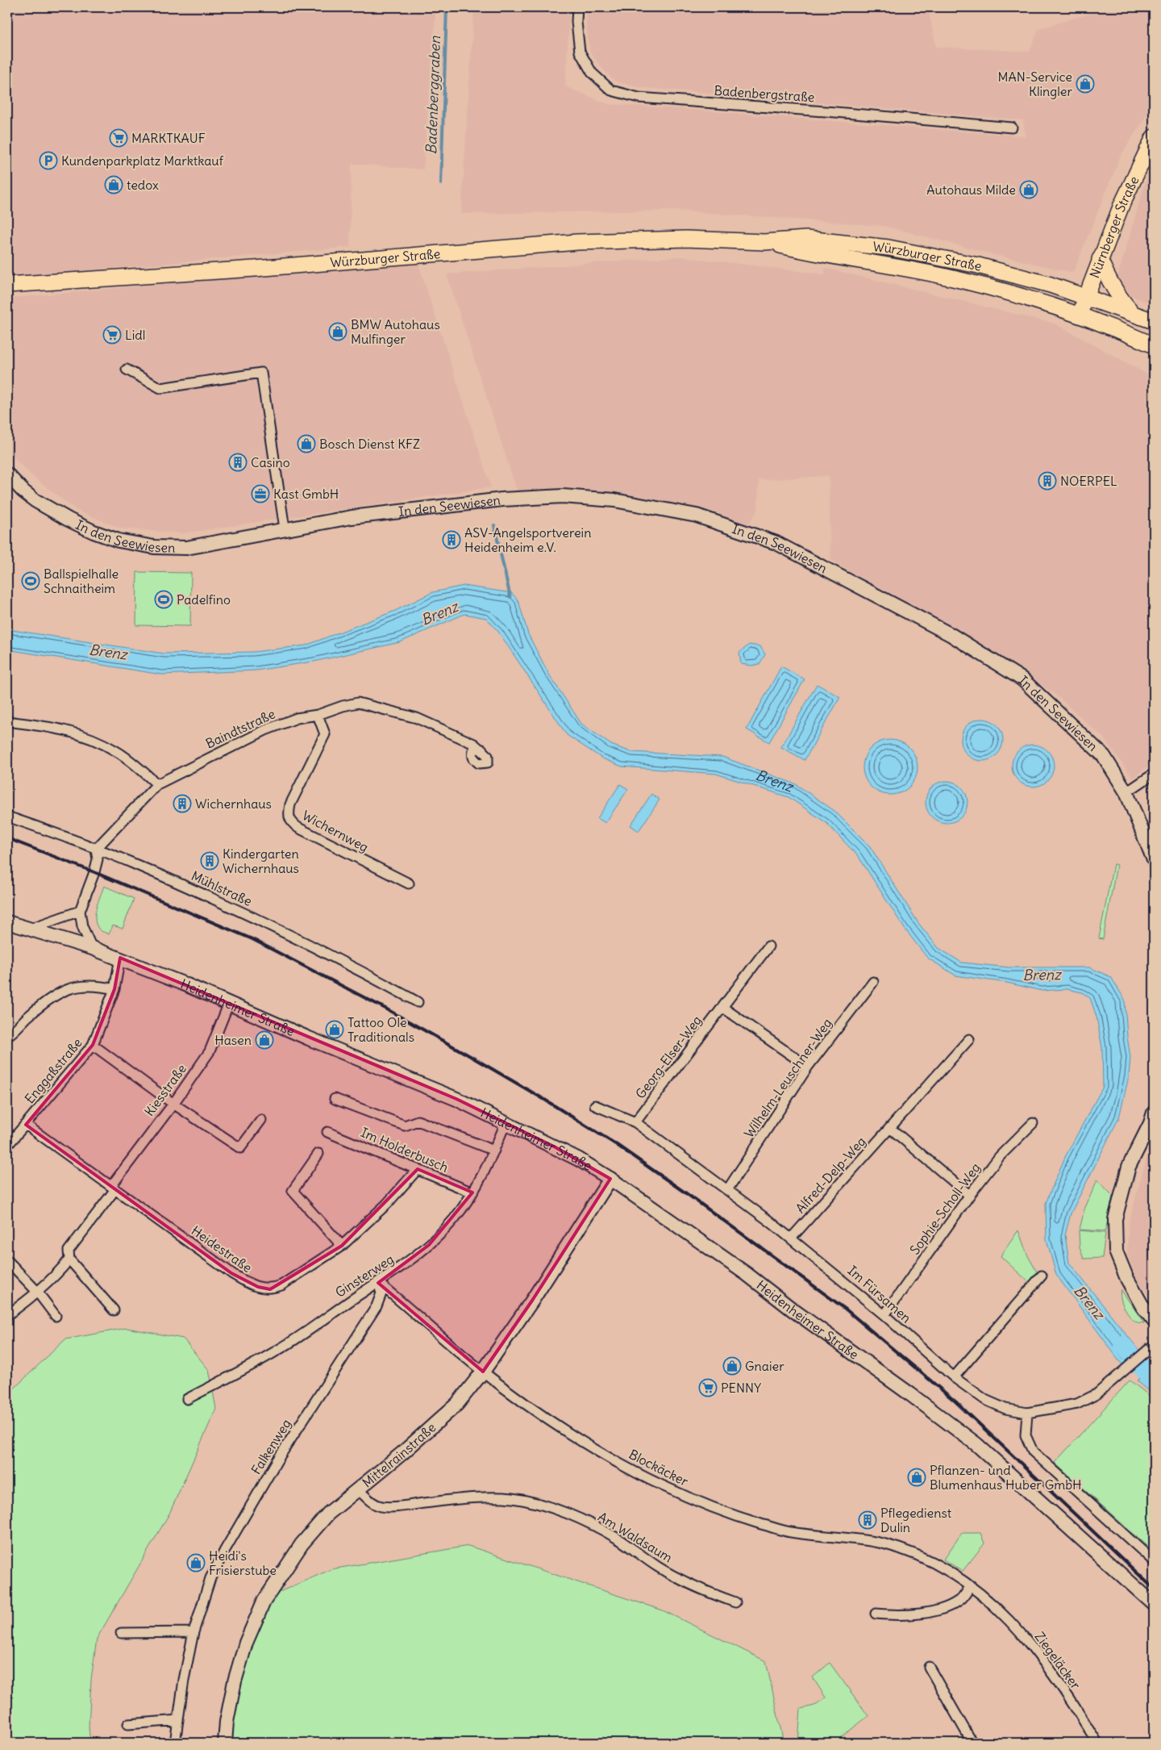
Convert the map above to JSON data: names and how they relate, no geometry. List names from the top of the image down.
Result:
{
  "streets": {
    "main road": ["Nürnberger Straße", "Würzburger Straße"],
    "street": [
      "Badenbergstraße",
      "In den Seewiesen",
      "Baindtstraße",
      "Wichernweg",
      "Mühlstraße",
      "Heidenheimer Straße",
      "Georg-Elser-Weg",
      "Enggaßstraße",
      "Wilhelm-Leuschner-Weg",
      "Kiesstraße",
      "Im Holderbusch",
      "Alfred-Delp-Weg",
      "Sophie-Scholl-Weg",
      "Heidestraße",
      "Ginsterweg",
      "Im Fürsamen",
      "Falkenweg",
      "Mittelrainstraße",
      "Blockäcker",
      "Am Waldsaum",
      "Ziegeläcker"
    ]
  },
  "crossings": [
    ["Nürnberger Straße", "Würzburger Straße"],
    ["Baindtstraße", "Wichernweg"],
    ["Baindtstraße", "Mühlstraße"],
    ["Heidenheimer Straße", "Enggaßstraße"],
    ["Heidenheimer Straße", "Kiesstraße"],
    ["Heidenheimer Straße", "Ginsterweg"],
    ["Heidenheimer Straße", "Mittelrainstraße"],
    ["Georg-Elser-Weg", "Im Fürsamen"],
    ["Enggaßstraße", "Heidestraße"],
    ["Wilhelm-Leuschner-Weg", "Im Fürsamen"],
    ["Kiesstraße", "Heidestraße"],
    ["Im Holderbusch", "Heidestraße"],
    ["Im Holderbusch", "Ginsterweg"],
    ["Alfred-Delp-Weg", "Im Fürsamen"],
    ["Sophie-Scholl-Weg", "Im Fürsamen"],
    ["Ginsterweg", "Falkenweg"],
    ["Ginsterweg", "Blockäcker"],
    ["Falkenweg", "Blockäcker"],
    ["Mittelrainstraße", "Blockäcker"],
    ["Mittelrainstraße", "Am Waldsaum"],
    ["Blockäcker", "Ziegeläcker"]
  ],
  "water": ["Badenberggraben", "Brenz"],
  "places": {
    "shop": [
      "MAN-Service Klingler",
      "tedox",
      "Autohaus Milde",
      "BMW Autohaus Mulfinger",
      "Bosch Dienst KFZ",
      "Tattoo Ole Traditionals",
      "Hasen",
      "Gnaier",
      "Pflanzen- und Blumenhaus Huber GmbH",
      "Heidi's Frisierstube"
    ],
    "supermarket": ["MARKTKAUF", "Lidl", "PENNY"],
    "parking": ["Kundenparkplatz Marktkauf"],
    "building": [
      "Casino",
      "NOERPEL",
      "ASV-Angelsportverein Heidenheim e.V.",
      "Wichernhaus",
      "Kindergarten Wichernhaus",
      "Pflegedienst Dulin"
    ],
    "office": ["Kast GmbH"],
    "sports": ["Ballspielhalle Schnaitheim", "Padelfino"]
  }
}
